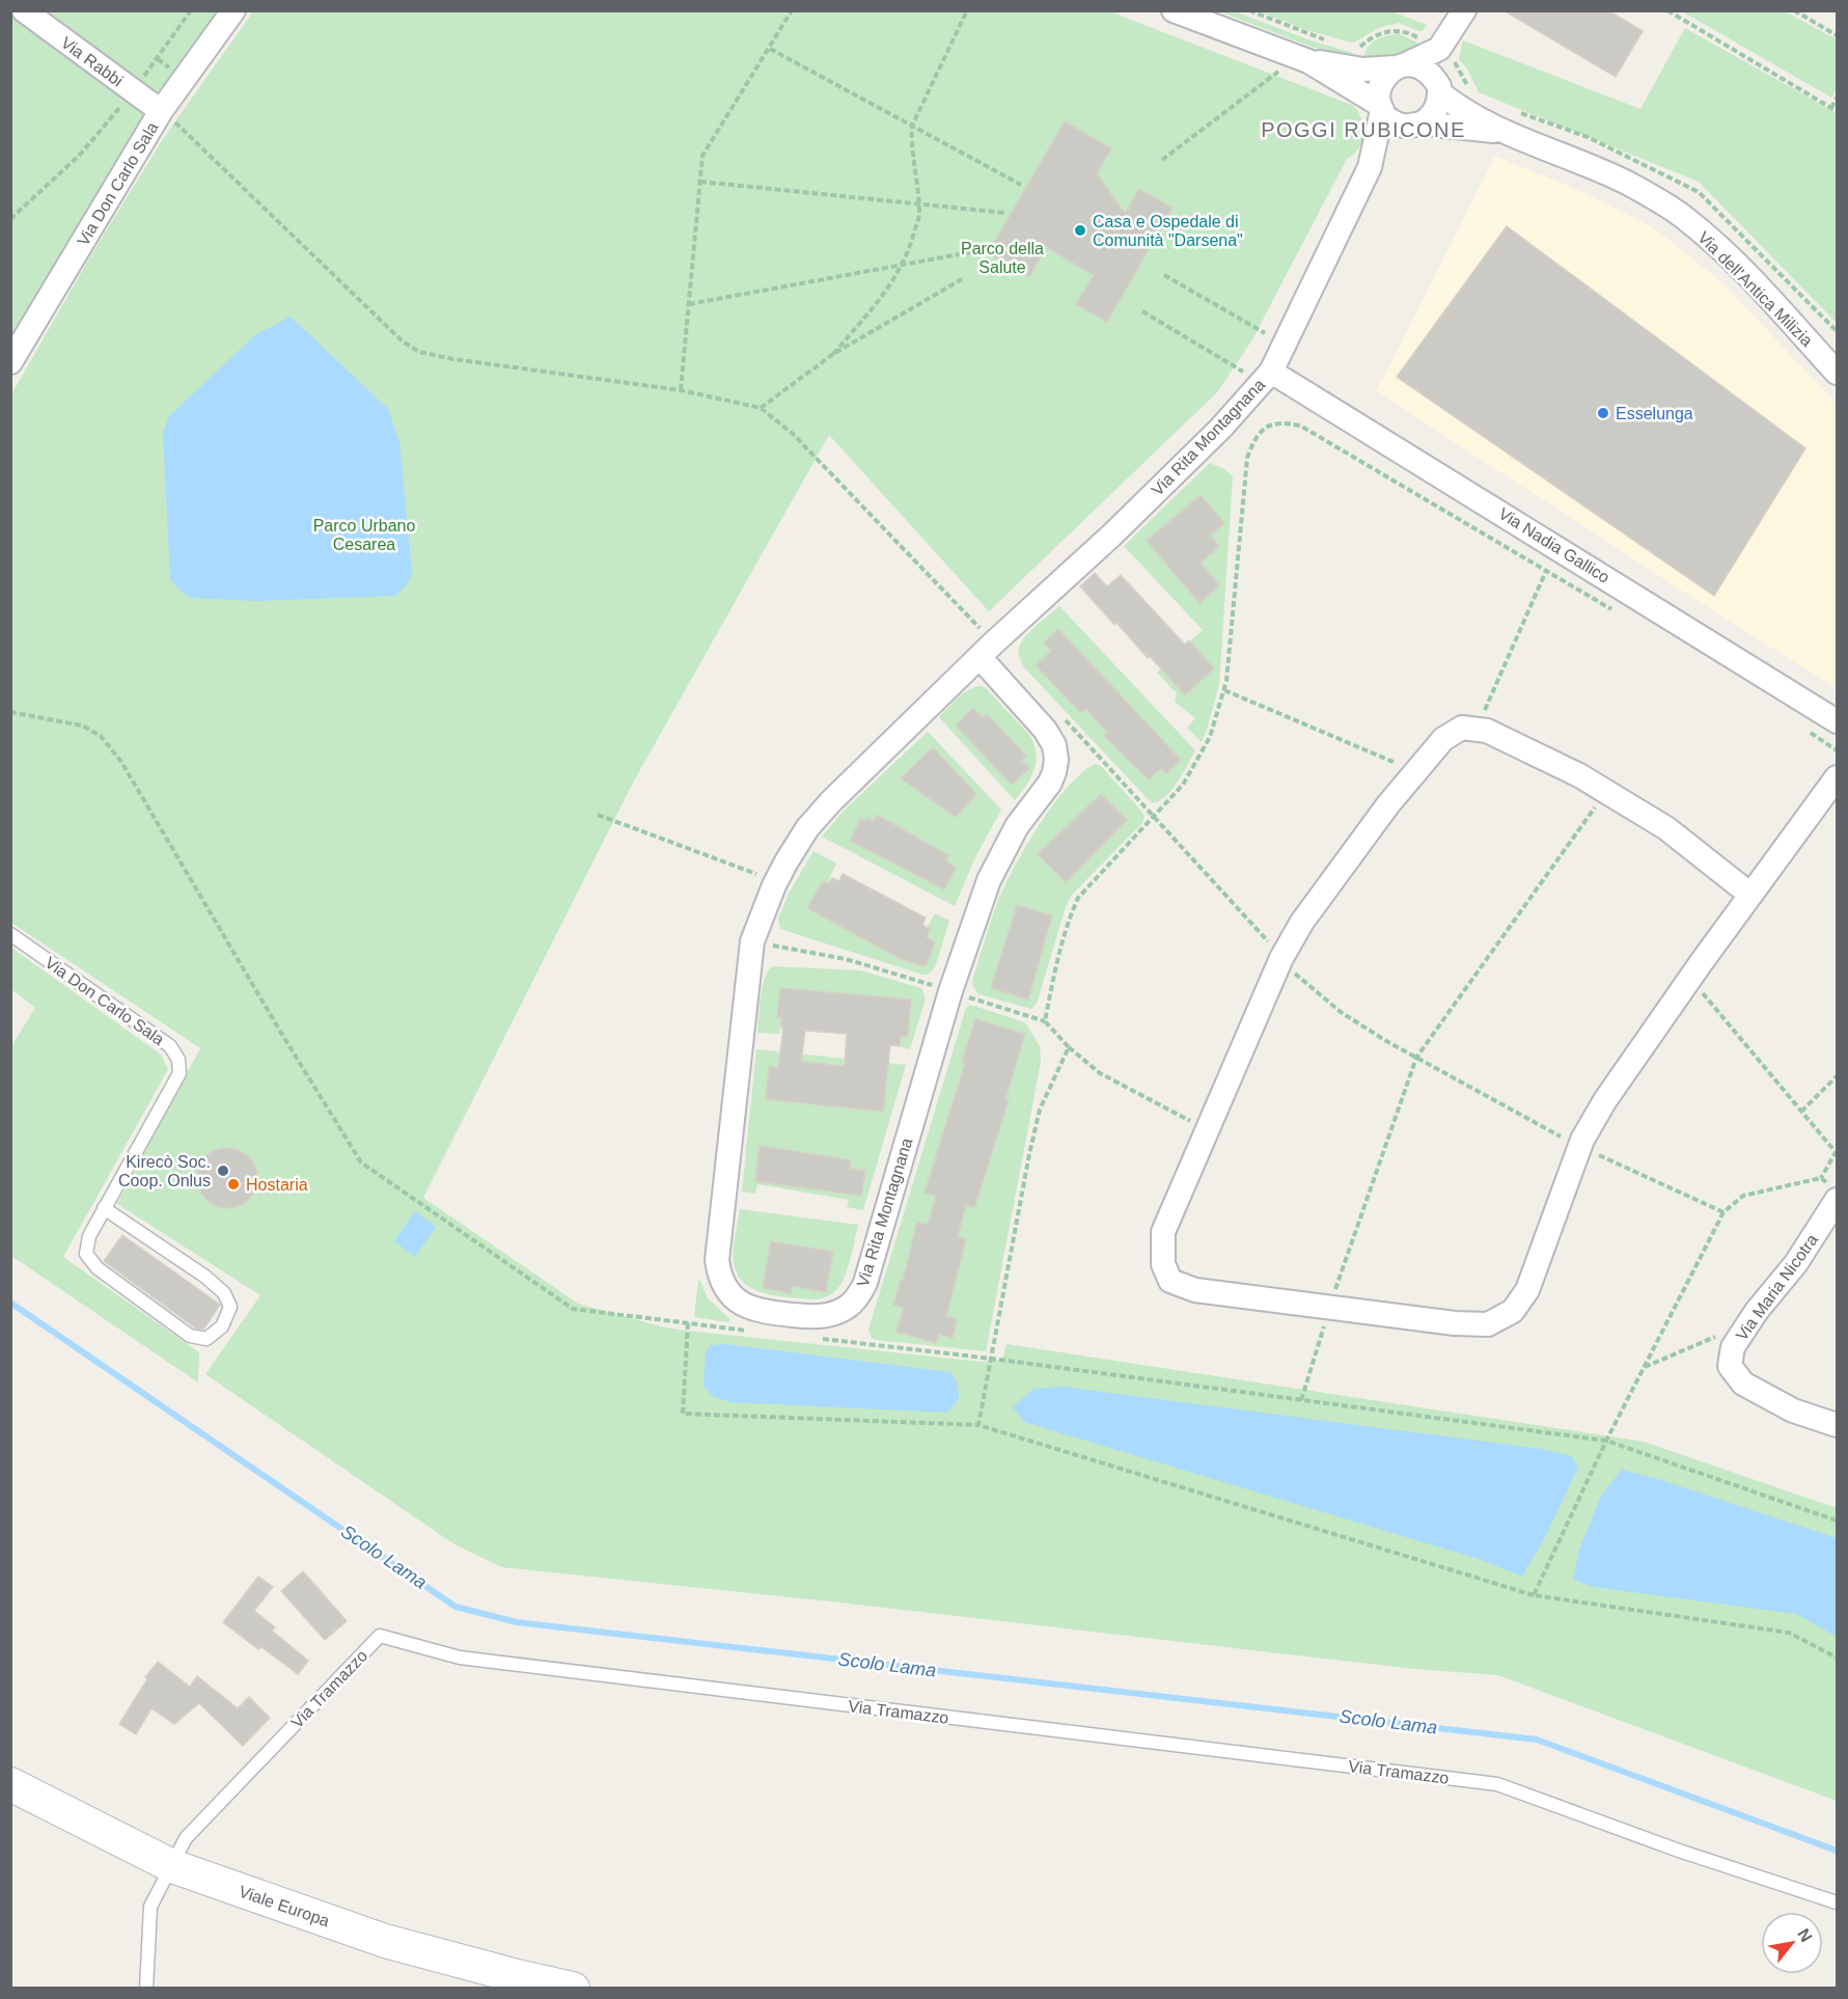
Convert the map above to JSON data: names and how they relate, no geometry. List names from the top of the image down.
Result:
{
  "streets": {
    "main road": ["Viale Europa"],
    "street": [
      "Via Rabbi",
      "Via Don Carlo Sala",
      "Via dell'Antica Milizia",
      "Via Rita Montagnana",
      "Via Nadia Gallico",
      "Via Maria Nicotra"
    ],
    "lane": ["Via Tramazzo"]
  },
  "crossings": [
    ["Via Rabbi", "Via Don Carlo Sala"],
    ["Via dell'Antica Milizia", "Via Rita Montagnana"],
    ["Via Rita Montagnana", "Via Nadia Gallico"],
    ["Via Tramazzo", "Viale Europa"]
  ],
  "districts": ["POGGI RUBICONE"],
  "water": ["Scolo Lama"],
  "parks": ["Parco della Salute", "Parco Urbano Cesarea"],
  "places": [
    "Casa e Ospedale di Comunità \"Darsena\"",
    "Esselunga",
    "Kirecò Soc. Coop. Onlus",
    "Hostaria"
  ],
  "north": "top right"
}
